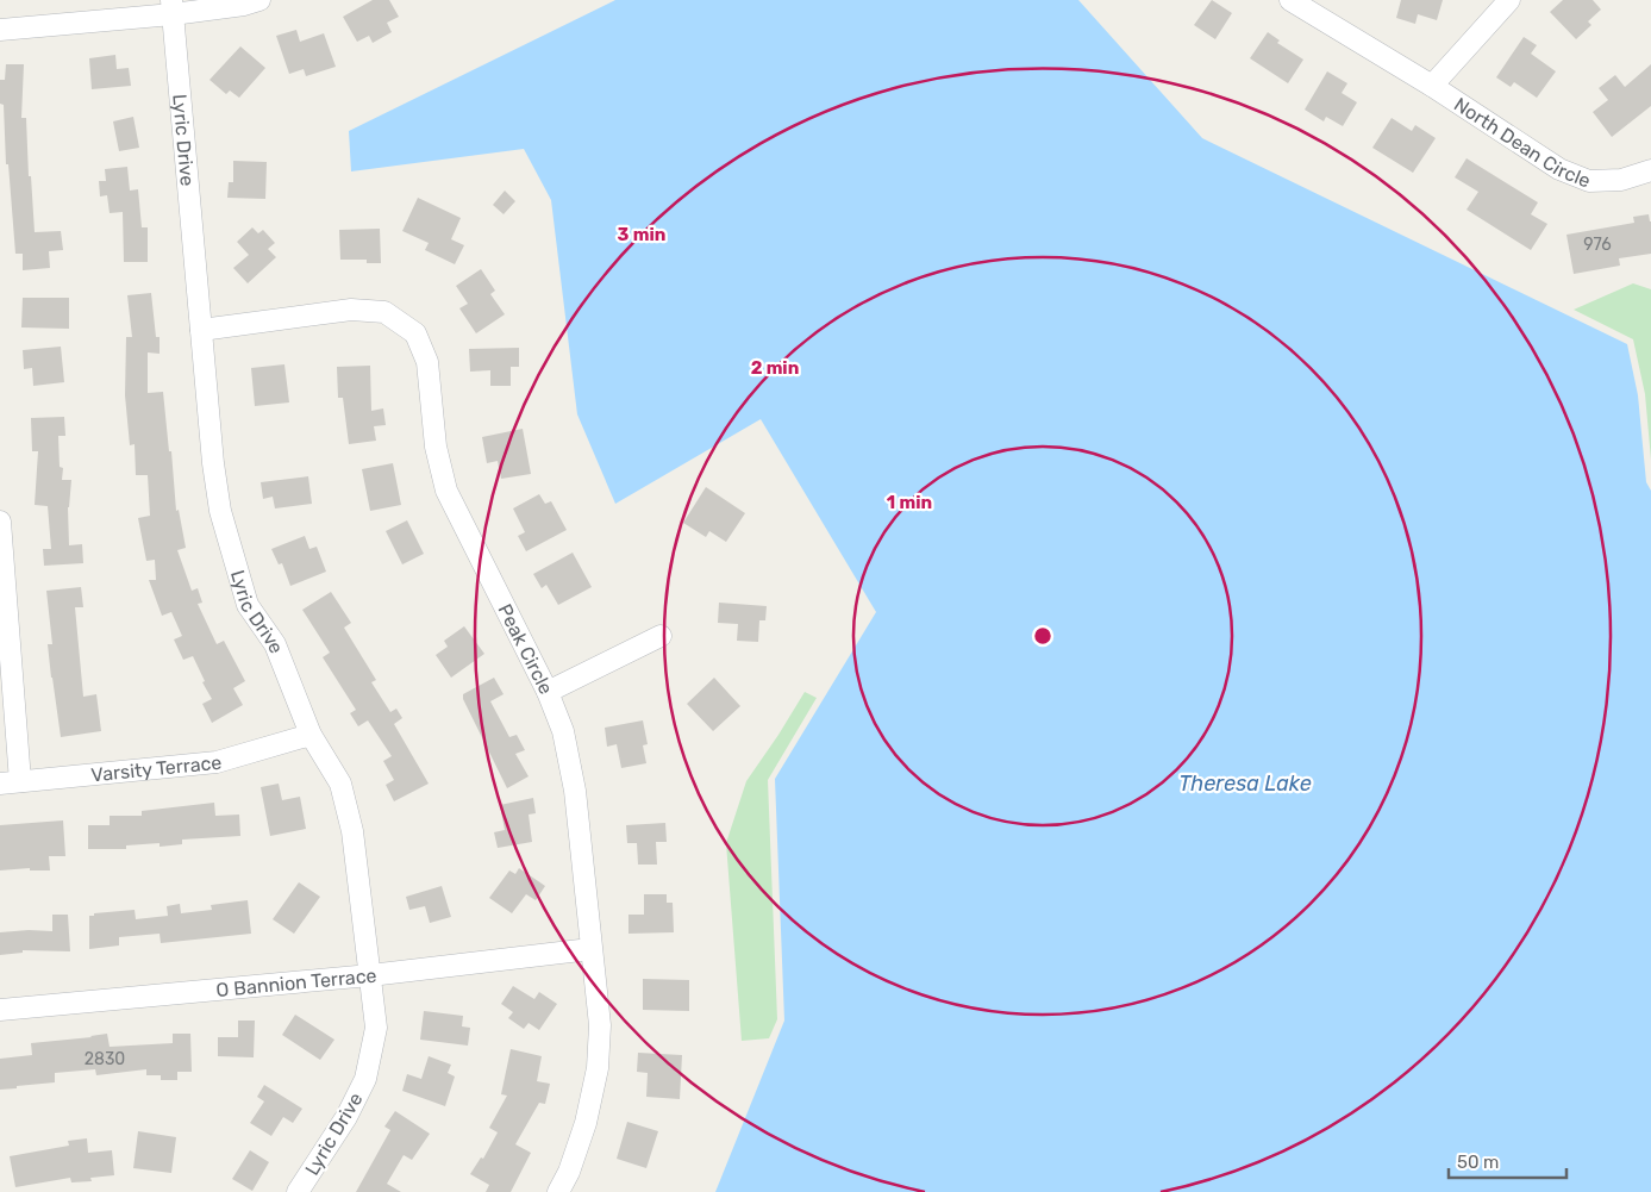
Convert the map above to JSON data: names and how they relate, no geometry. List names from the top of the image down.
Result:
{
  "streets": {
    "street": [
      "North Dean Circle",
      "Lyric Drive",
      "Peak Circle",
      "Varsity Terrace",
      "O Bannion Terrace"
    ]
  },
  "crossings": [
    ["Lyric Drive", "Peak Circle"],
    ["Lyric Drive", "Varsity Terrace"],
    ["Lyric Drive", "O Bannion Terrace"],
    ["Peak Circle", "O Bannion Terrace"]
  ],
  "water": ["Theresa Lake"],
  "house_numbers": ["976", "2830"],
  "scale_bar": "50 m",
  "rings": ["3 min", "2 min", "1 min"]
}
